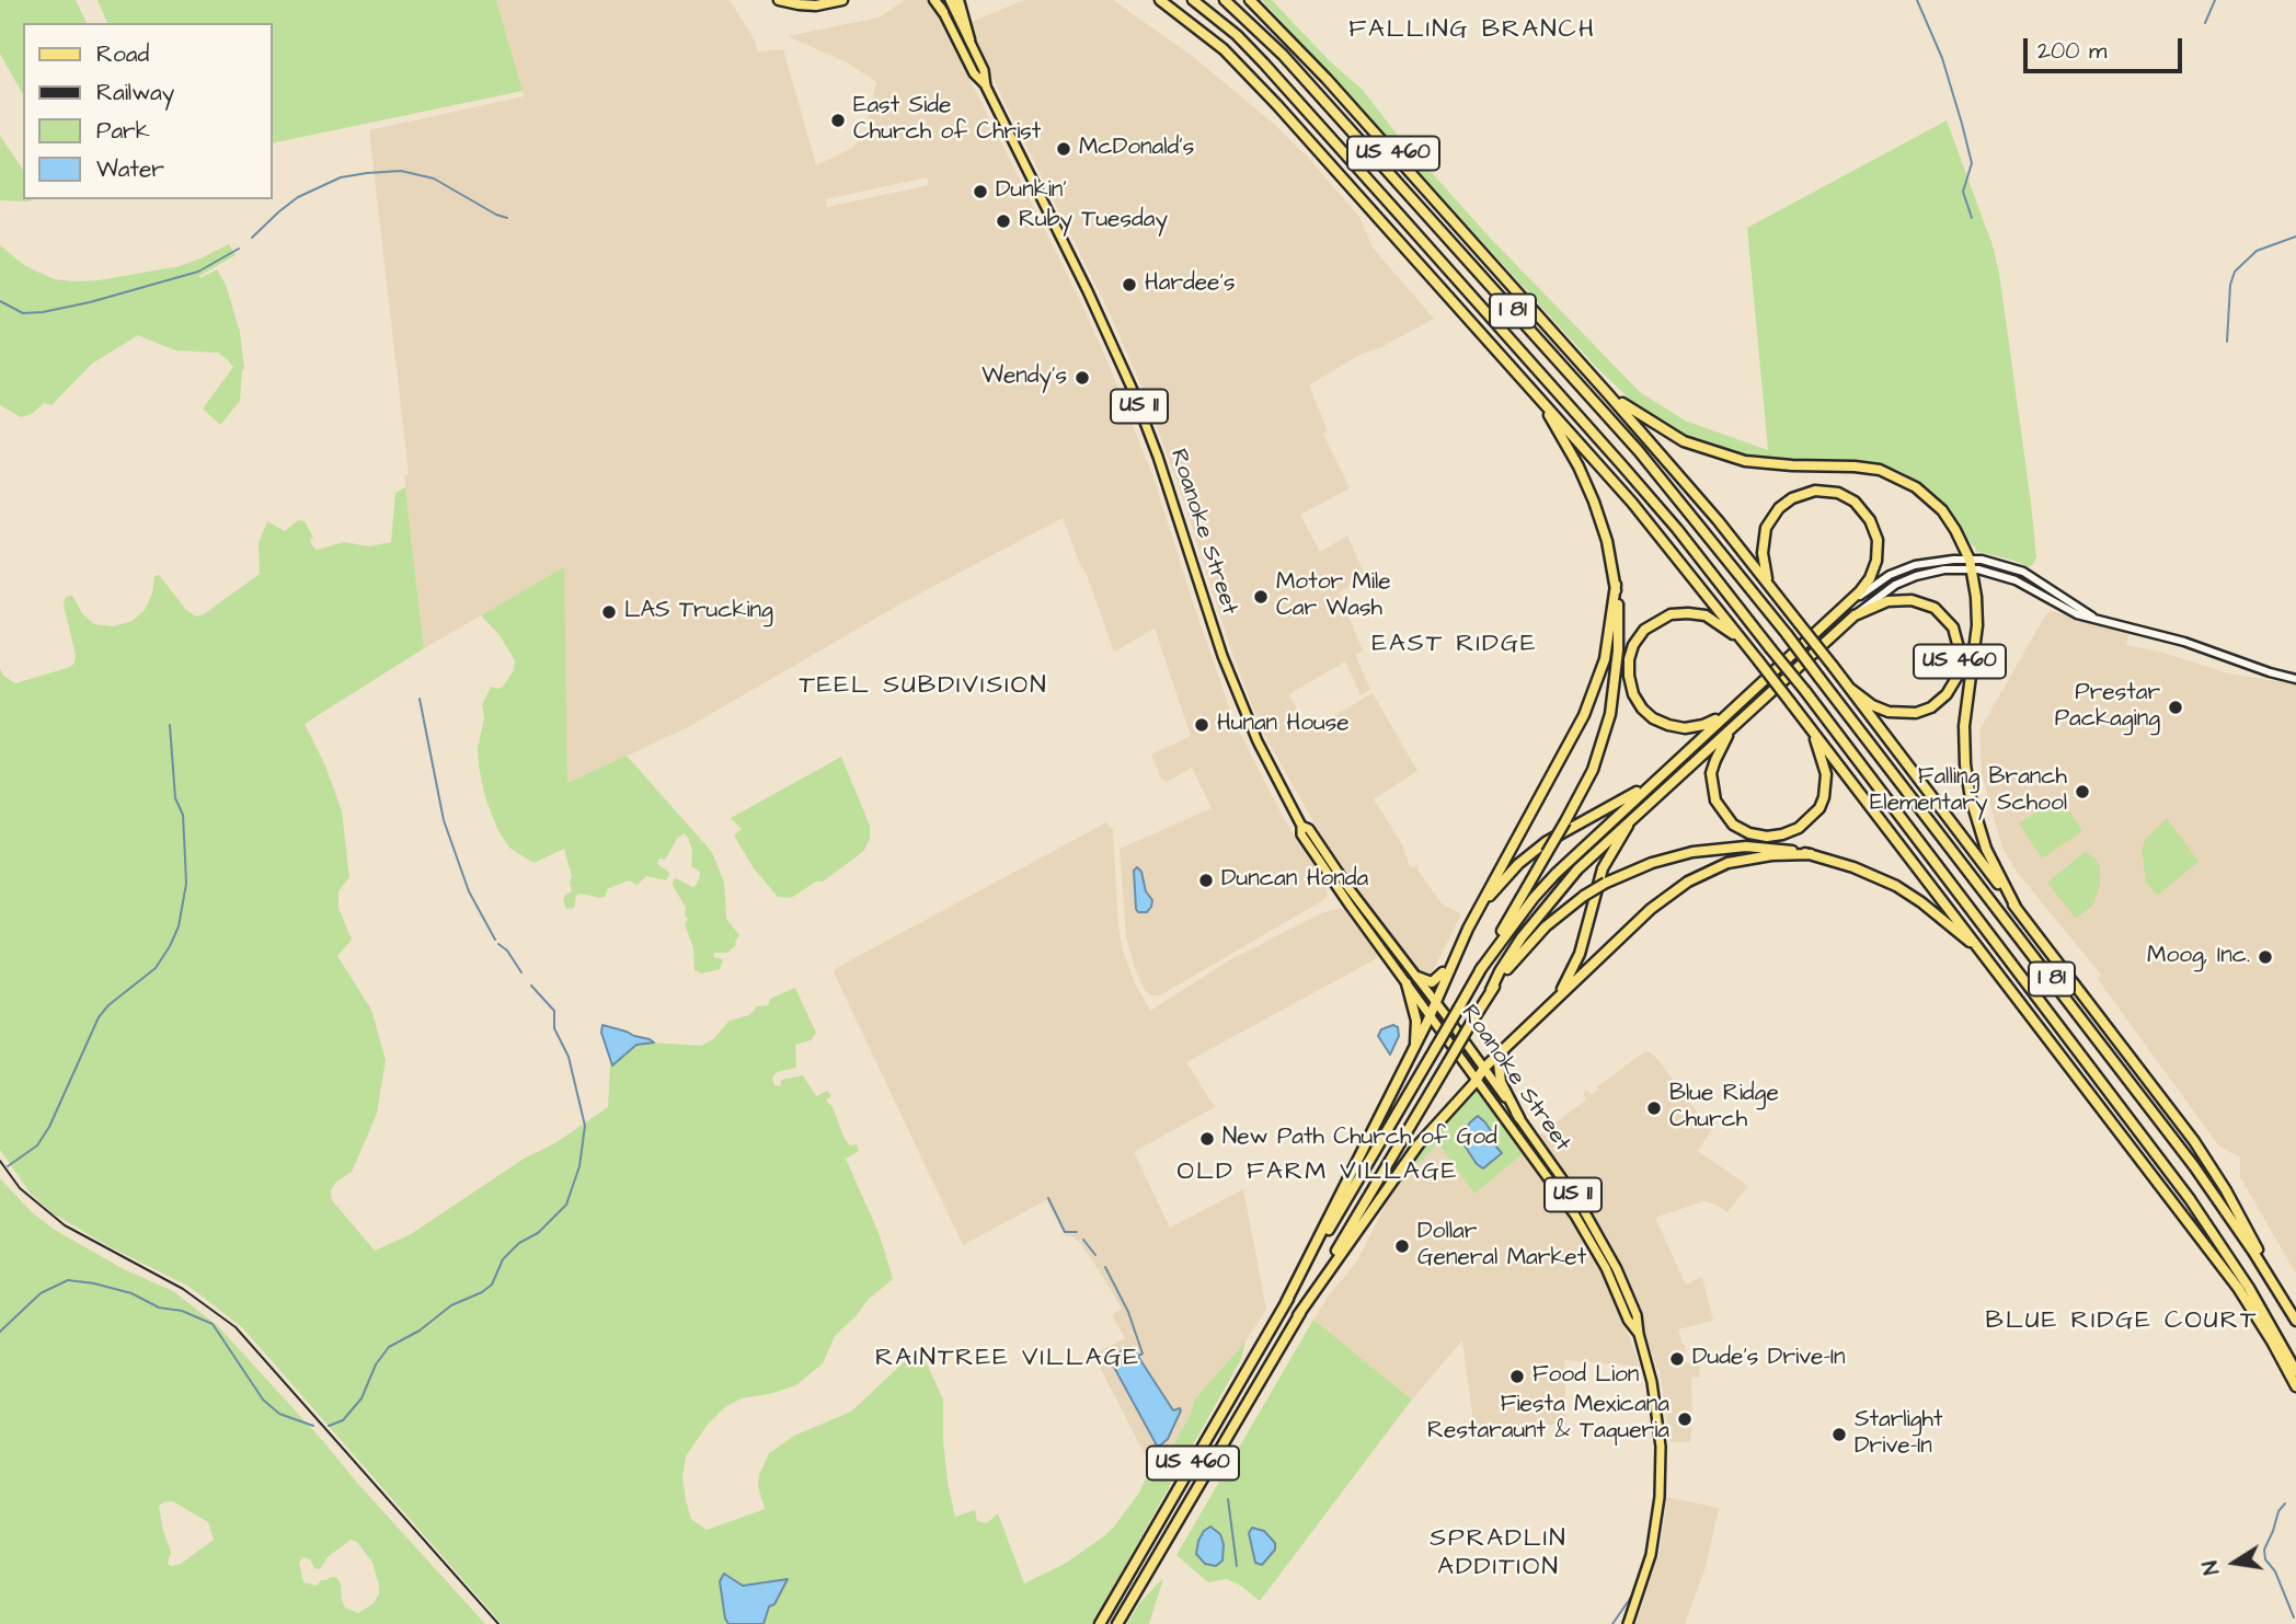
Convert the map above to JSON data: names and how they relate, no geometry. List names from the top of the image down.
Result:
{
  "streets": {
    "highway": ["US 460", "I 81"],
    "main road": ["US 11", "Roanoke Street"]
  },
  "districts": [
    "FALLING BRANCH",
    "EAST RIDGE",
    "TEEL SUBDIVISION",
    "OLD FARM VILLAGE",
    "BLUE RIDGE COURT",
    "RAINTREE VILLAGE",
    "SPRADLIN ADDITION"
  ],
  "places": [
    "East Side Church of Christ",
    "McDonald's",
    "Dunkin'",
    "Ruby Tuesday",
    "Hardee's",
    "Wendy's",
    "Motor Mile Car Wash",
    "LAS Trucking",
    "Prestar Packaging",
    "Hunan House",
    "Falling Branch Elementary School",
    "Duncan Honda",
    "Moog, Inc.",
    "Blue Ridge Church",
    "New Path Church of God",
    "Dollar General Market",
    "Dude's Drive-In",
    "Food Lion",
    "Fiesta Mexicana Restaraunt & Taqueria",
    "Starlight Drive-In"
  ],
  "legend": [
    "Road",
    "Railway",
    "Park",
    "Water"
  ],
  "scale_bar": "200 m",
  "north": "left"
}
